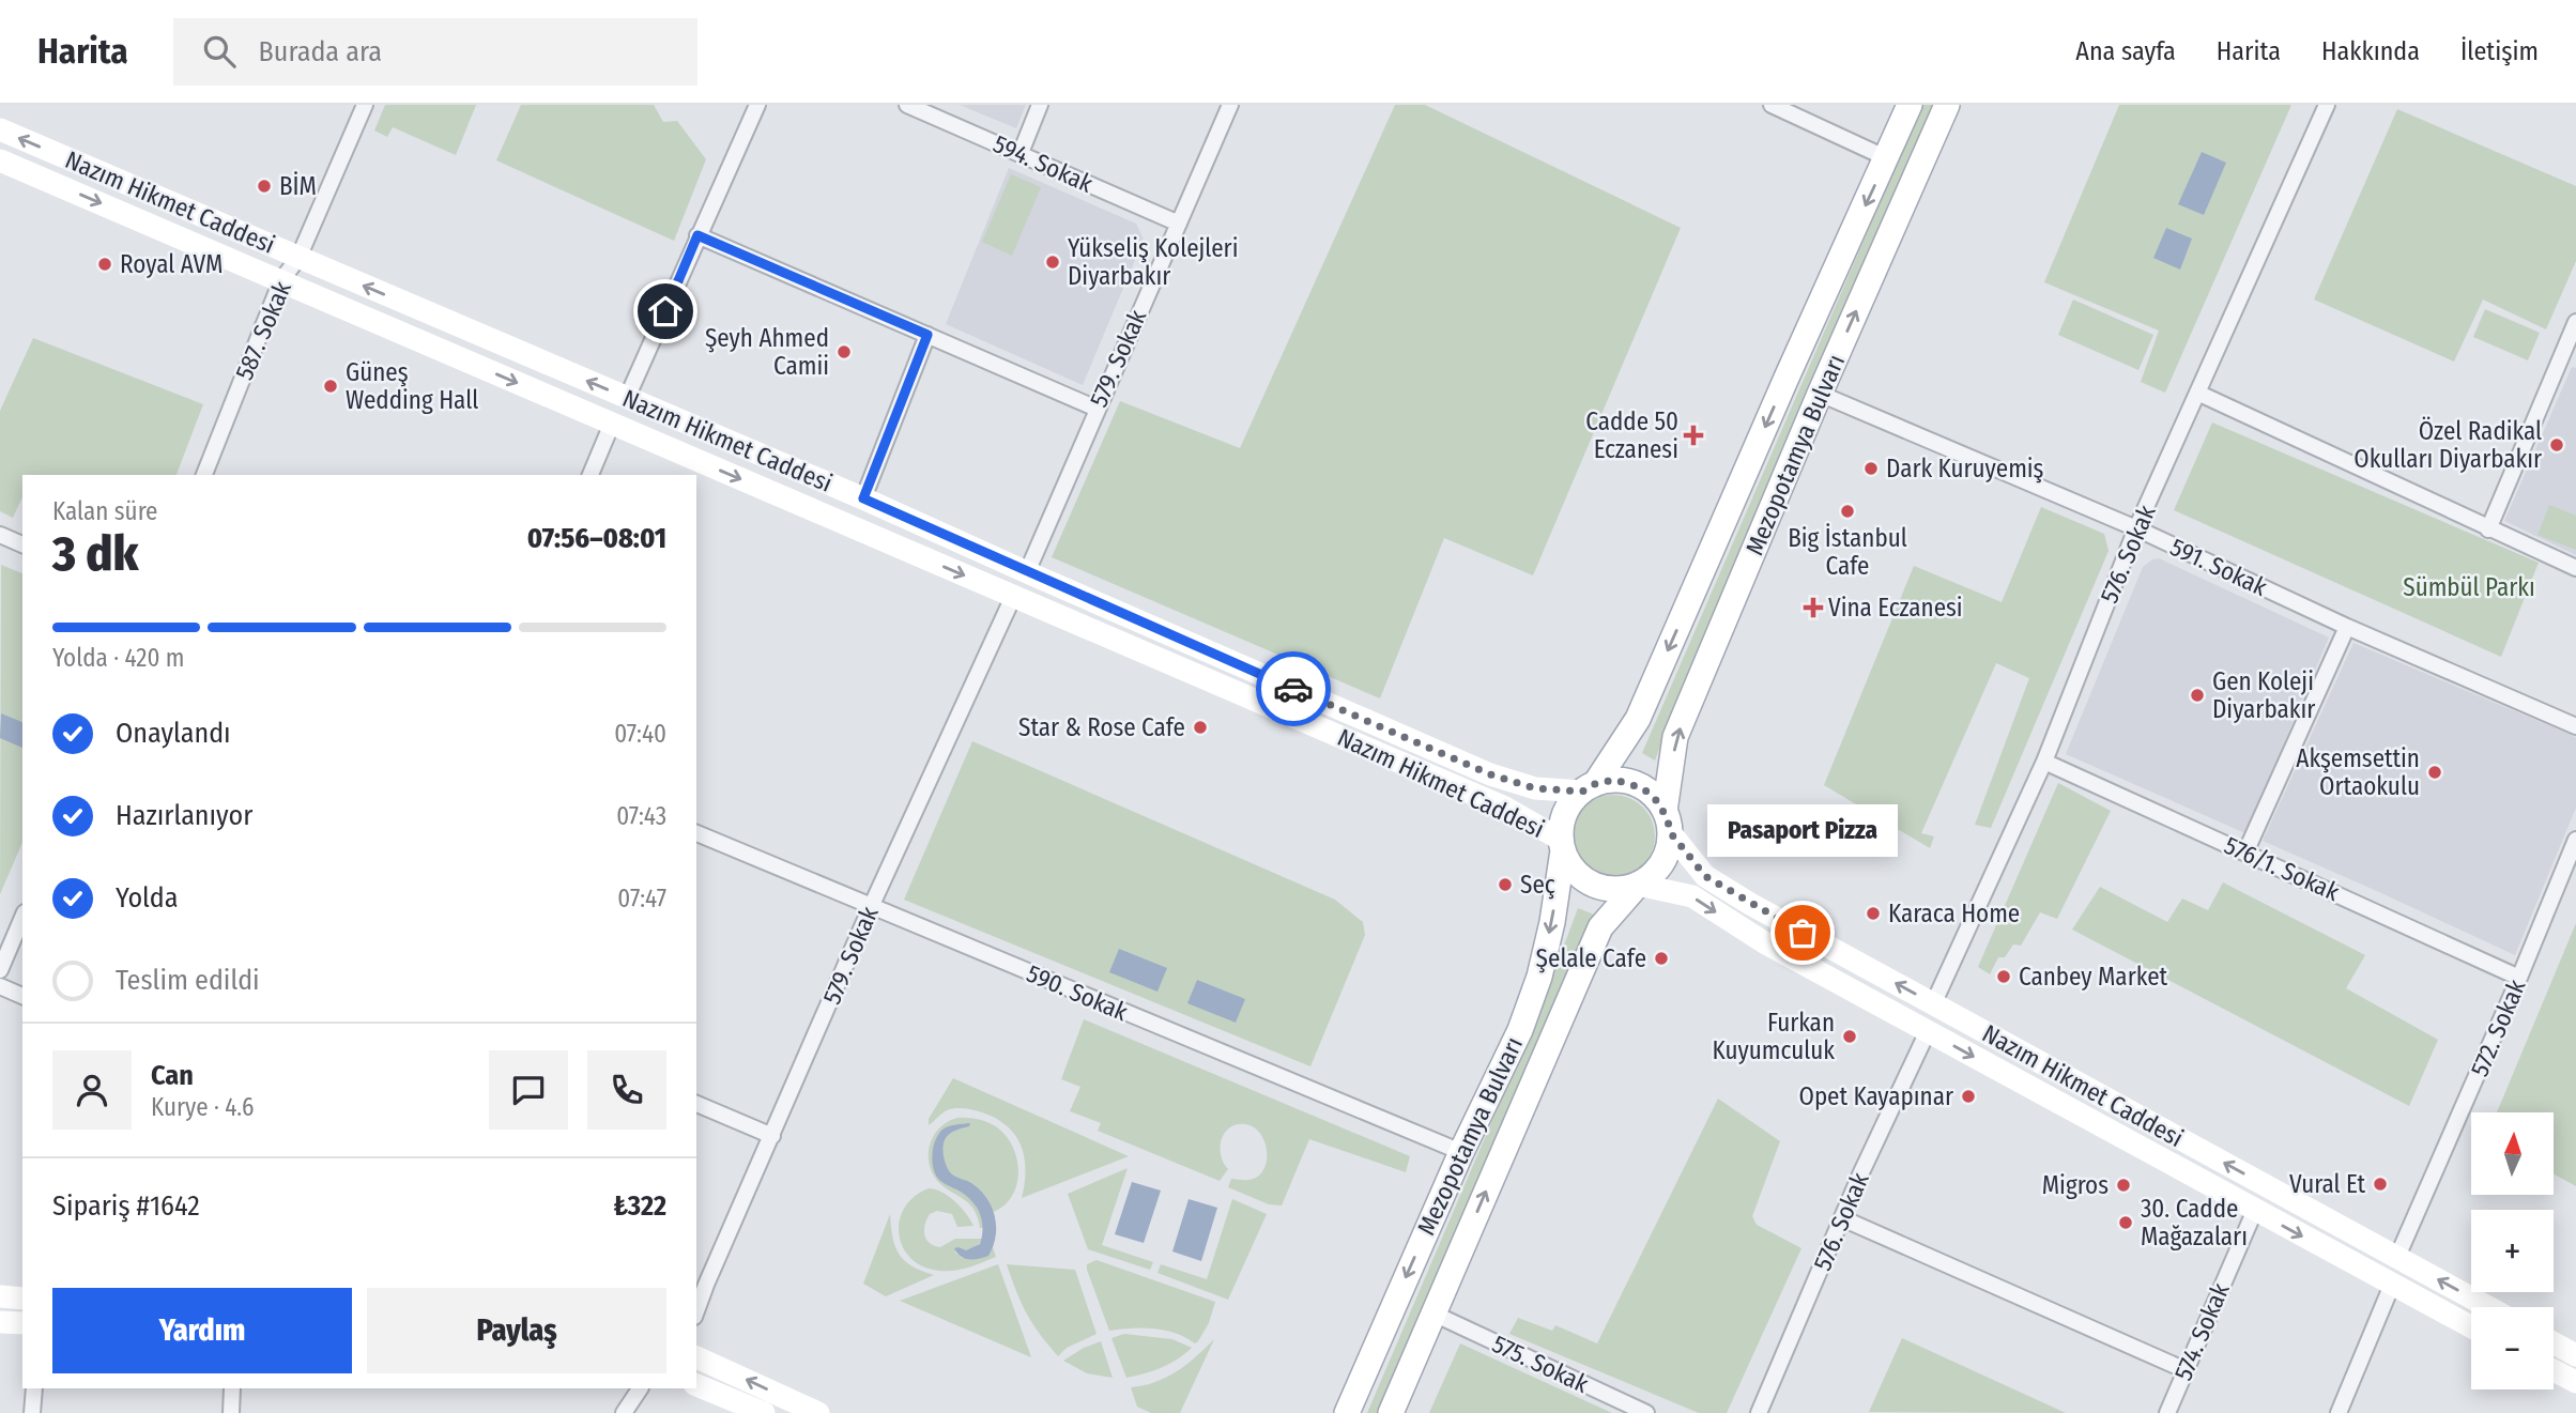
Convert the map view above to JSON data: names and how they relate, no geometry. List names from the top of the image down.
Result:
{
  "streets": {
    "main road": ["Nazım Hikmet Caddesi", "Mezopotamya Bulvarı"],
    "street": [
      "594. Sokak",
      "587. Sokak",
      "579. Sokak",
      "576. Sokak",
      "591. Sokak",
      "576/1. Sokak",
      "590. Sokak",
      "572. Sokak",
      "574. Sokak",
      "575. Sokak"
    ]
  },
  "crossings": [
    ["594. Sokak", "579. Sokak"],
    ["Nazım Hikmet Caddesi", "587. Sokak"],
    ["Nazım Hikmet Caddesi", "579. Sokak"],
    ["Nazım Hikmet Caddesi", "Mezopotamya Bulvarı"],
    ["Nazım Hikmet Caddesi", "576. Sokak"],
    ["Nazım Hikmet Caddesi", "572. Sokak"],
    ["Nazım Hikmet Caddesi", "574. Sokak"],
    ["579. Sokak", "590. Sokak"],
    ["Mezopotamya Bulvarı", "591. Sokak"],
    ["Mezopotamya Bulvarı", "590. Sokak"],
    ["576. Sokak", "591. Sokak"],
    ["576. Sokak", "576/1. Sokak"],
    ["576/1. Sokak", "572. Sokak"]
  ],
  "parks": ["Sümbül Parkı"],
  "places": {
    "other": [
      "BİM",
      "Yükseliş Kolejleri Diyarbakır",
      "Royal AVM",
      "Şeyh Ahmed Camii",
      "Güneş Wedding Hall",
      "Özel Radikal Okulları Diyarbakır",
      "Dark Kuruyemiş",
      "Big İstanbul Cafe",
      "Gen Koleji Diyarbakır",
      "Star & Rose Cafe",
      "Akşemsettin Ortaokulu",
      "Seç",
      "Karaca Home",
      "Pasaport Pizza",
      "Şelale Cafe",
      "Canbey Market",
      "Furkan Kuyumculuk",
      "Opet Kayapınar",
      "Vural Et",
      "Migros",
      "30. Cadde Mağazaları"
    ],
    "health": ["Cadde 50 Eczanesi", "Vina Eczanesi"]
  },
  "north": "top",
  "page": {
    "header": "Harita",
    "search": "Burada ara",
    "nav": [
      "Ana sayfa",
      "Harita",
      "Hakkında",
      "İletişim"
    ],
    "heading": ["3 dk", "Kalan süre", "07:56–08:01"],
    "panel": [
      "Can",
      "Kurye · 4.6",
      "Sipariş #1642",
      "₺322"
    ],
    "bar": "Yolda · 420 m",
    "list": [
      ["Onaylandı", "07:40"],
      ["Hazırlanıyor", "07:43"],
      ["Yolda", "07:47"],
      "Teslim edildi"
    ],
    "bubble": "Pasaport Pizza",
    "map_buttons": ["+", "−"],
    "buttons": ["Yardım", "Paylaş"]
  }
}
